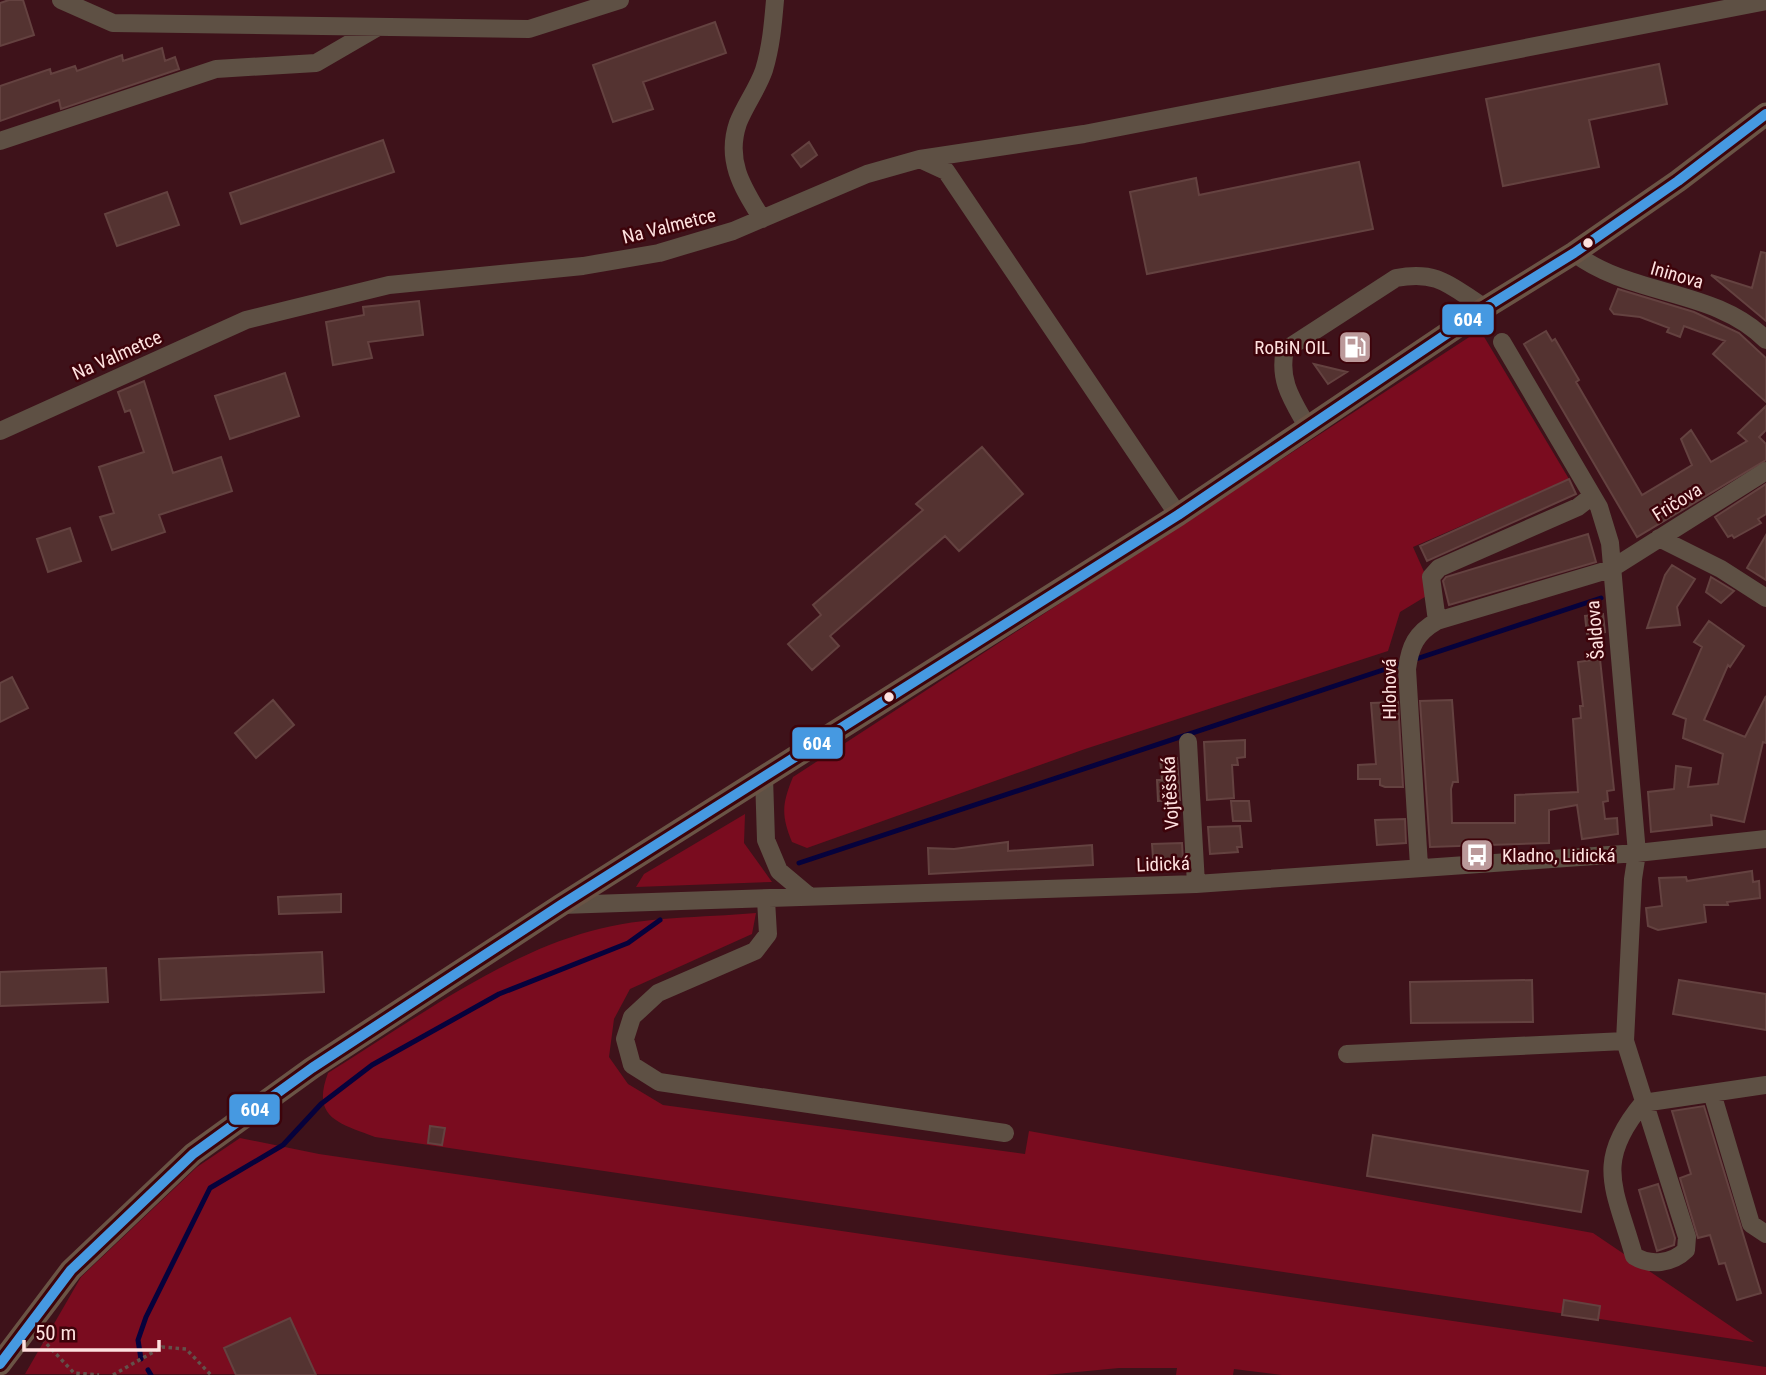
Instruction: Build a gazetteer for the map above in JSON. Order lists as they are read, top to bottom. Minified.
{"streets":{"street":["Na Valmetce","Ininova","Fričova","Šaldova","Hlohová","Vojtěšská","Lidická"]},"crossings":[["Fričova","Šaldova"],["Fričova","Hlohová"],["Šaldova","Hlohová"],["Šaldova","Lidická"],["Hlohová","Lidická"],["Vojtěšská","Lidická"]],"places":{"fuel station":["RoBiN OIL"],"bus stop":["Kladno, Lidická"]},"lines":["transit line 604"],"scale_bar":"50 m"}
